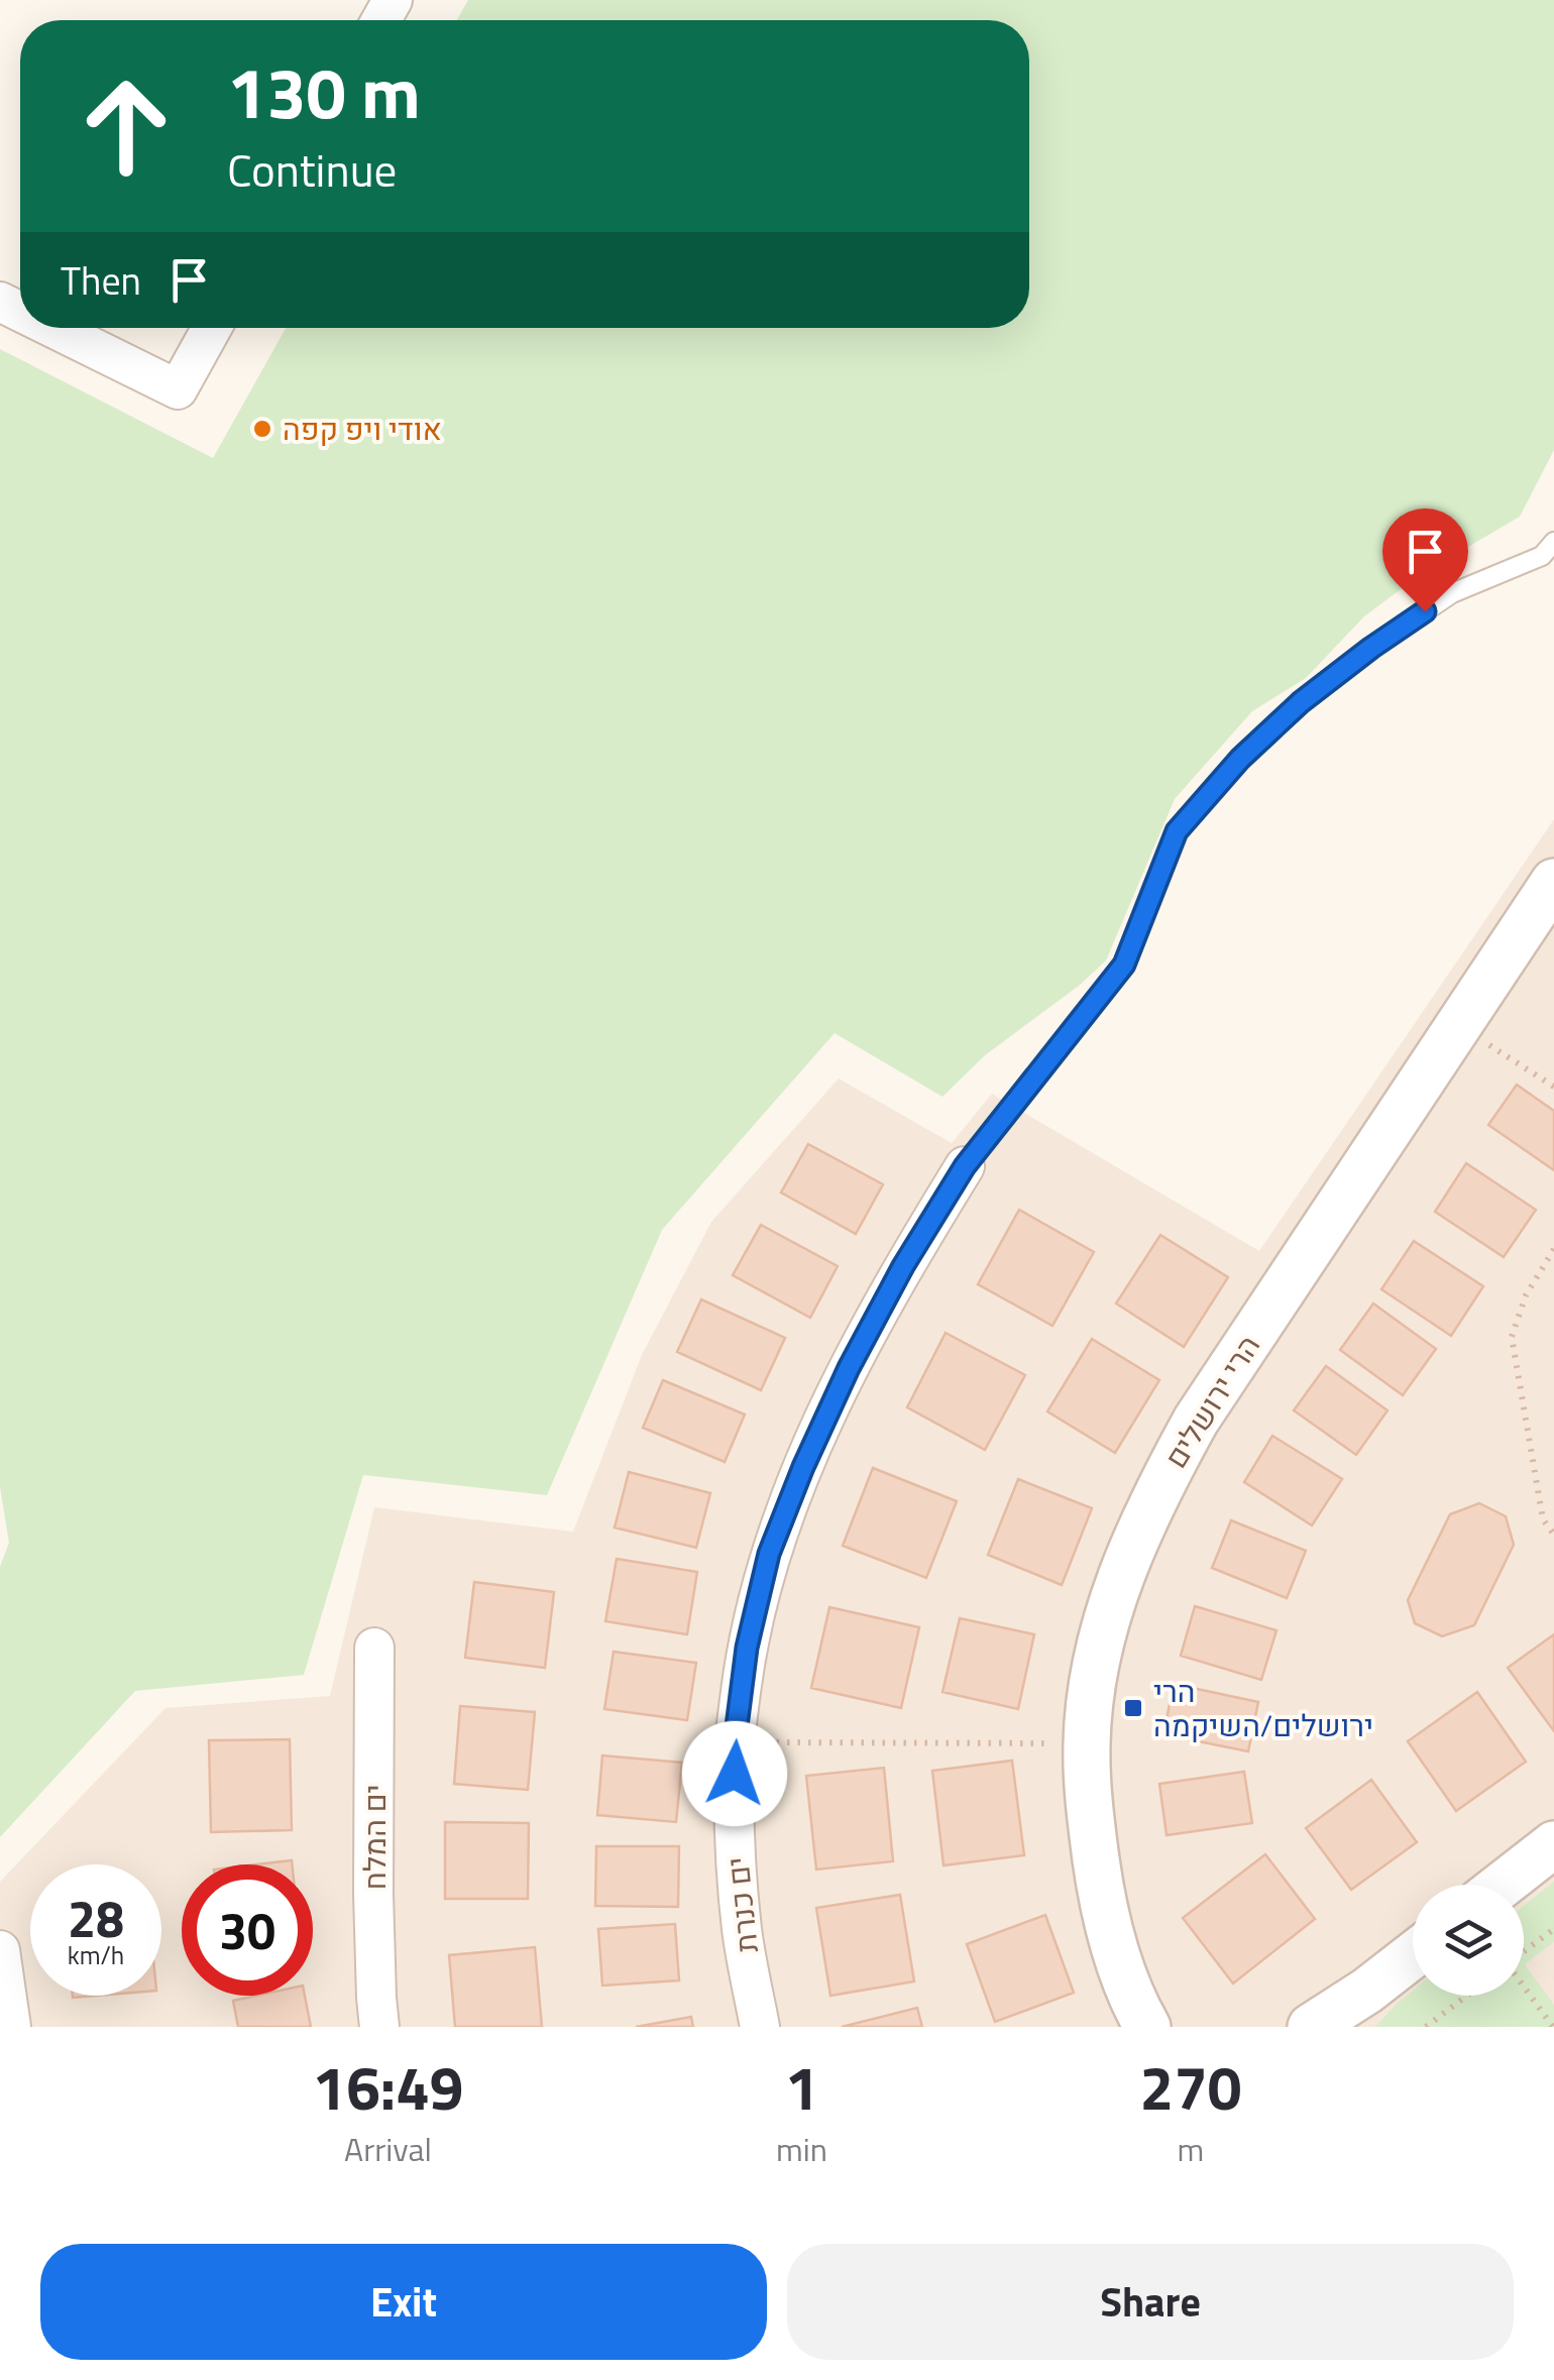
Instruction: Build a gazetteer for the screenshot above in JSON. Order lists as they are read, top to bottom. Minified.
{"streets":{"street":["הרי ירושלים","ים המלח","ים כנרת"]},"places":{"other":["אודי ויפ קפה"],"transit":["הרי ירושלים/השיקמה"]},"page":{"turn":["130 m","Continue"],"then":"Then","speed":"28 km/h","limit":"30","eta":["16:49","Arrival","1","min","270","m"],"buttons":["Exit","Share"]}}
